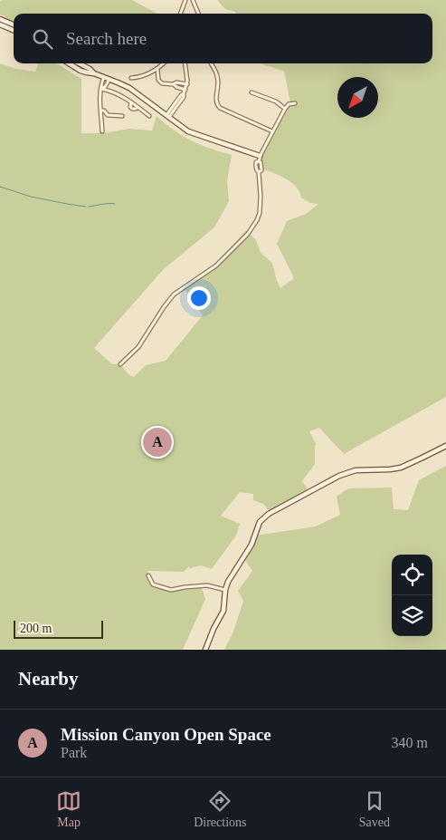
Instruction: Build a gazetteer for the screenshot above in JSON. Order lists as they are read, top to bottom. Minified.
{"scale_bar":"200 m","north":"bottom left","page":{"search":"Search here","pins":"A","scale":"200 m","heading":"Nearby","list":[{"mark":"A","name":"Mission Canyon Open Space","note":"Park","value":"340 m"}],"nav":["Map","Directions","Saved"]}}
